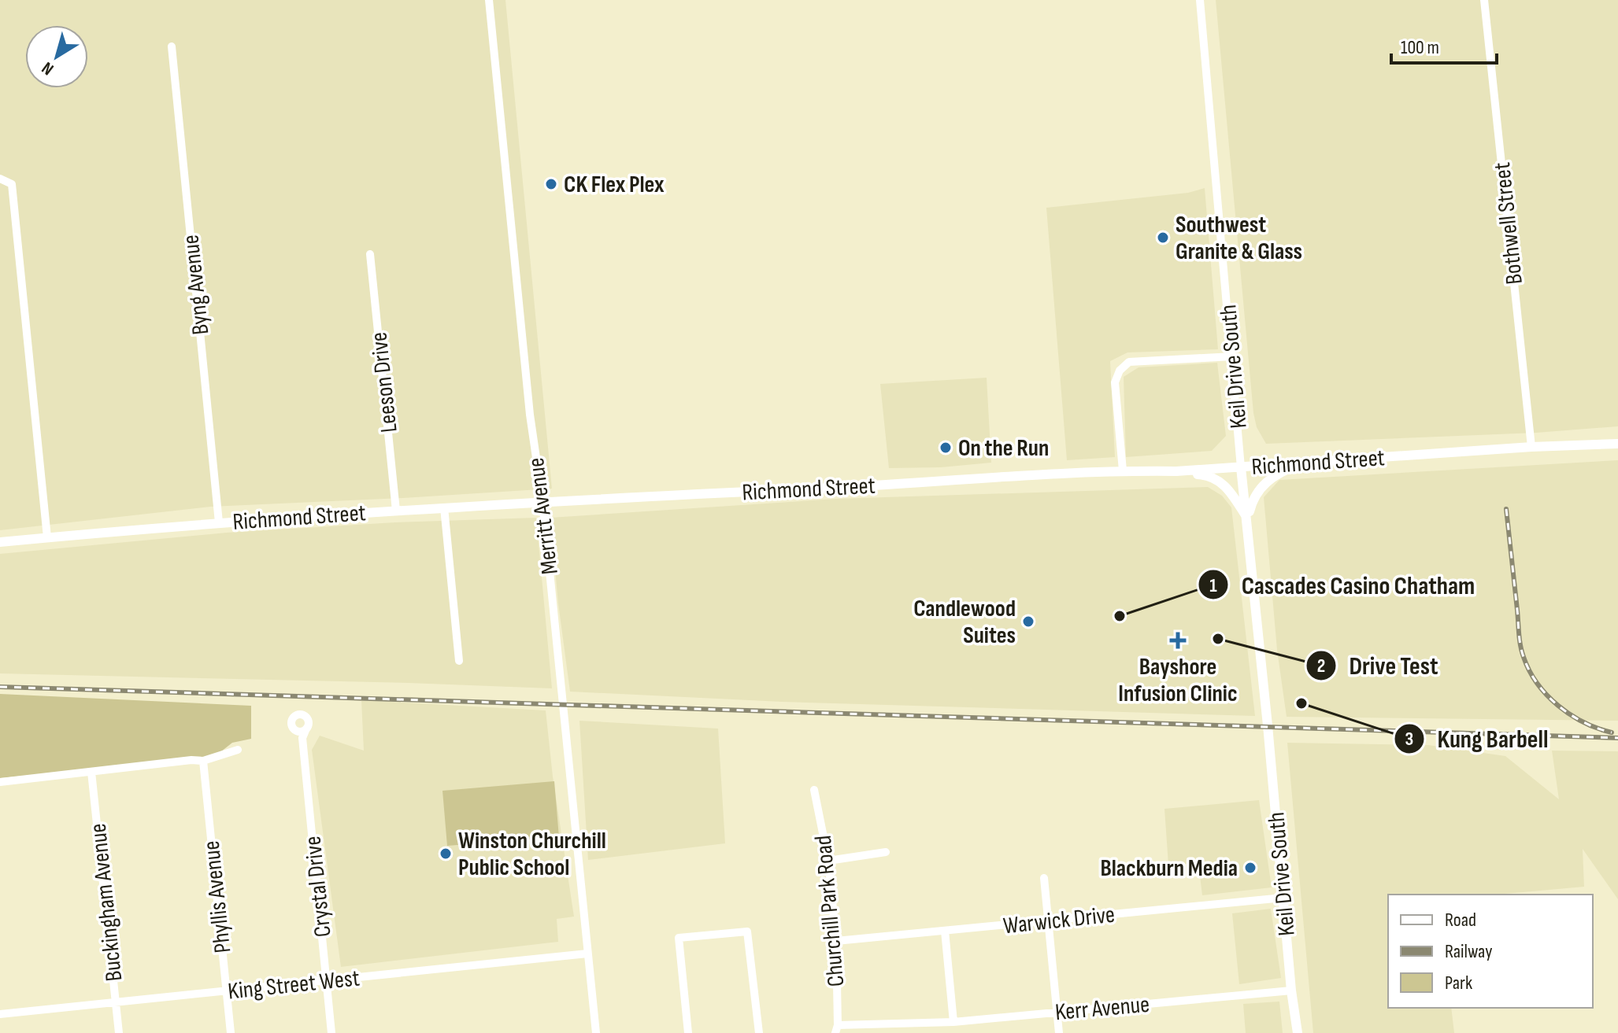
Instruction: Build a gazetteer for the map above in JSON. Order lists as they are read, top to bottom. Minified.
{"streets":{"main road":["Keil Drive South","Richmond Street"],"street":["Bothwell Street","Byng Avenue","Leeson Drive","Merritt Avenue","Crystal Drive","Phyllis Avenue","Buckingham Avenue","Churchill Park Road","Warwick Drive","King Street West","Kerr Avenue"]},"crossings":[["Bothwell Street","Richmond Street"],["Byng Avenue","Richmond Street"],["Keil Drive South","Richmond Street"],["Keil Drive South","Warwick Drive"],["Keil Drive South","Kerr Avenue"],["Leeson Drive","Richmond Street"],["Richmond Street","Merritt Avenue"],["Merritt Avenue","King Street West"],["Crystal Drive","King Street West"],["Phyllis Avenue","King Street West"],["Buckingham Avenue","King Street West"],["Churchill Park Road","Warwick Drive"],["Churchill Park Road","Kerr Avenue"]],"places":{"other":["CK Flex Plex","Southwest Granite & Glass","On the Run","Cascades Casino Chatham","Candlewood Suites","Drive Test","Kung Barbell","Winston Churchill Public School","Blackburn Media"],"health":["Bayshore Infusion Clinic"]},"legend":["Road","Railway","Park"],"scale_bar":"100 m","north":"bottom left"}
